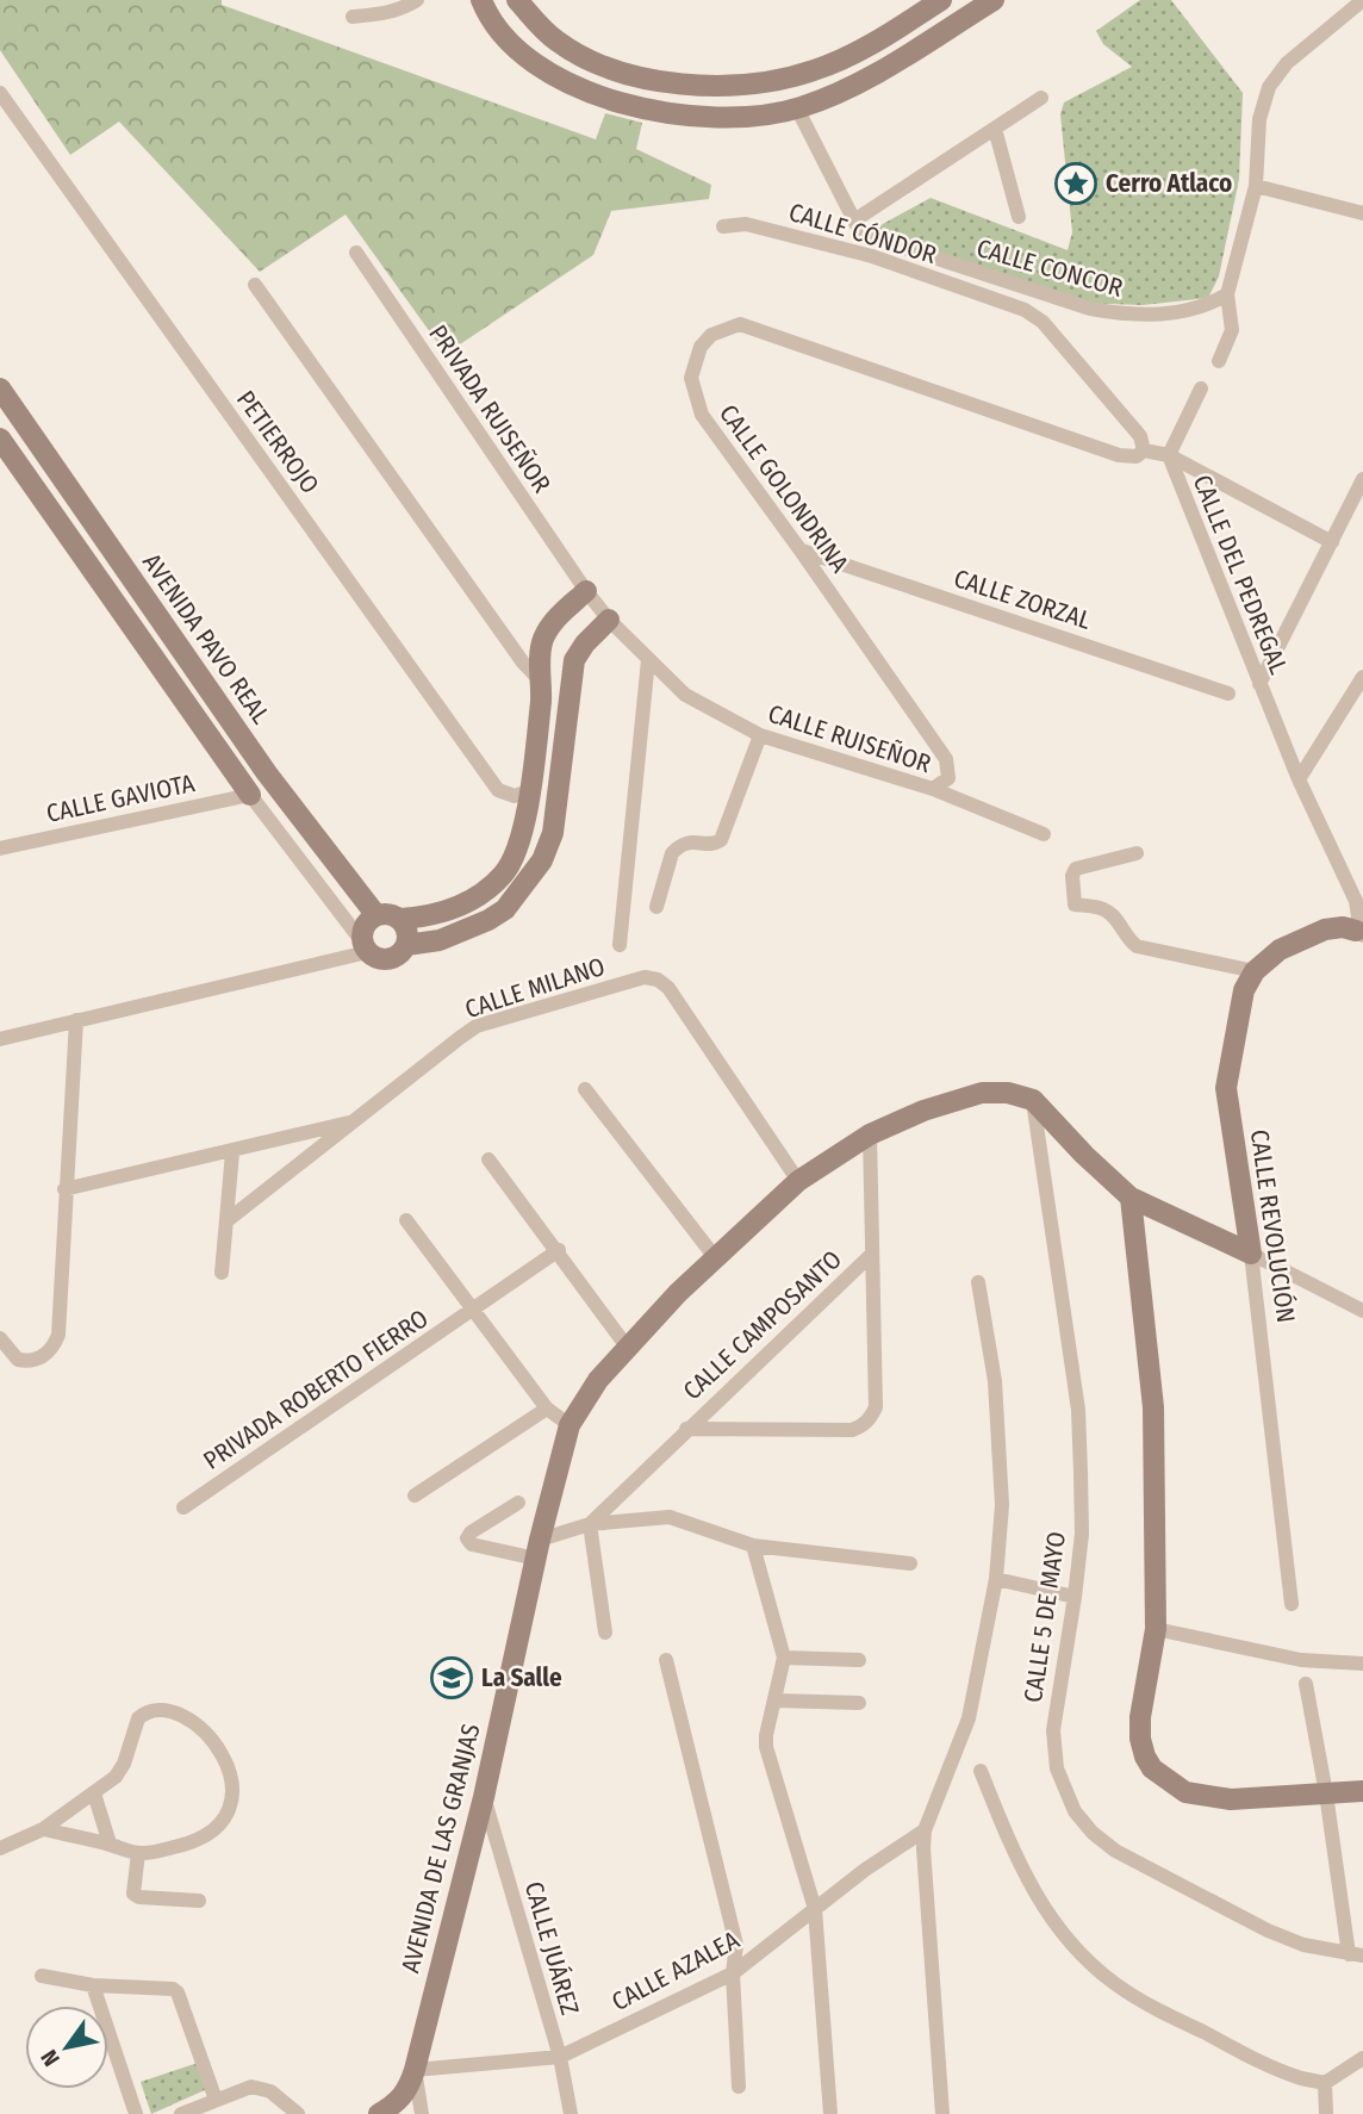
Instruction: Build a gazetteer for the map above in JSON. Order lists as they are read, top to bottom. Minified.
{"streets":{"street":["CALLE CÓNDOR","CALLE CONCOR","PRIVADA RUISEÑOR","PETIERROJO","CALLE GOLONDRINA","CALLE DEL PEDREGAL","CALLE ZORZAL","AVENIDA PAVO REAL","CALLE RUISEÑOR","CALLE GAVIOTA","CALLE MILANO","CALLE REVOLUCIÓN","CALLE CAMPOSANTO","PRIVADA ROBERTO FIERRO","CALLE 5 DE MAYO","AVENIDA DE LAS GRANJAS","CALLE JUÁREZ","CALLE AZALEA"]},"crossings":[["CALLE CÓNDOR","CALLE GOLONDRINA"],["PRIVADA RUISEÑOR","CALLE RUISEÑOR"],["CALLE GOLONDRINA","CALLE DEL PEDREGAL"],["CALLE GOLONDRINA","CALLE ZORZAL"],["CALLE GOLONDRINA","CALLE RUISEÑOR"],["CALLE MILANO","AVENIDA DE LAS GRANJAS"],["CALLE CAMPOSANTO","AVENIDA DE LAS GRANJAS"],["CALLE 5 DE MAYO","AVENIDA DE LAS GRANJAS"],["AVENIDA DE LAS GRANJAS","CALLE JUÁREZ"],["AVENIDA DE LAS GRANJAS","CALLE AZALEA"],["CALLE JUÁREZ","CALLE AZALEA"]],"places":{"place":["Cerro Atlaco"],"school or university":["La Salle"]},"north":"bottom left"}
